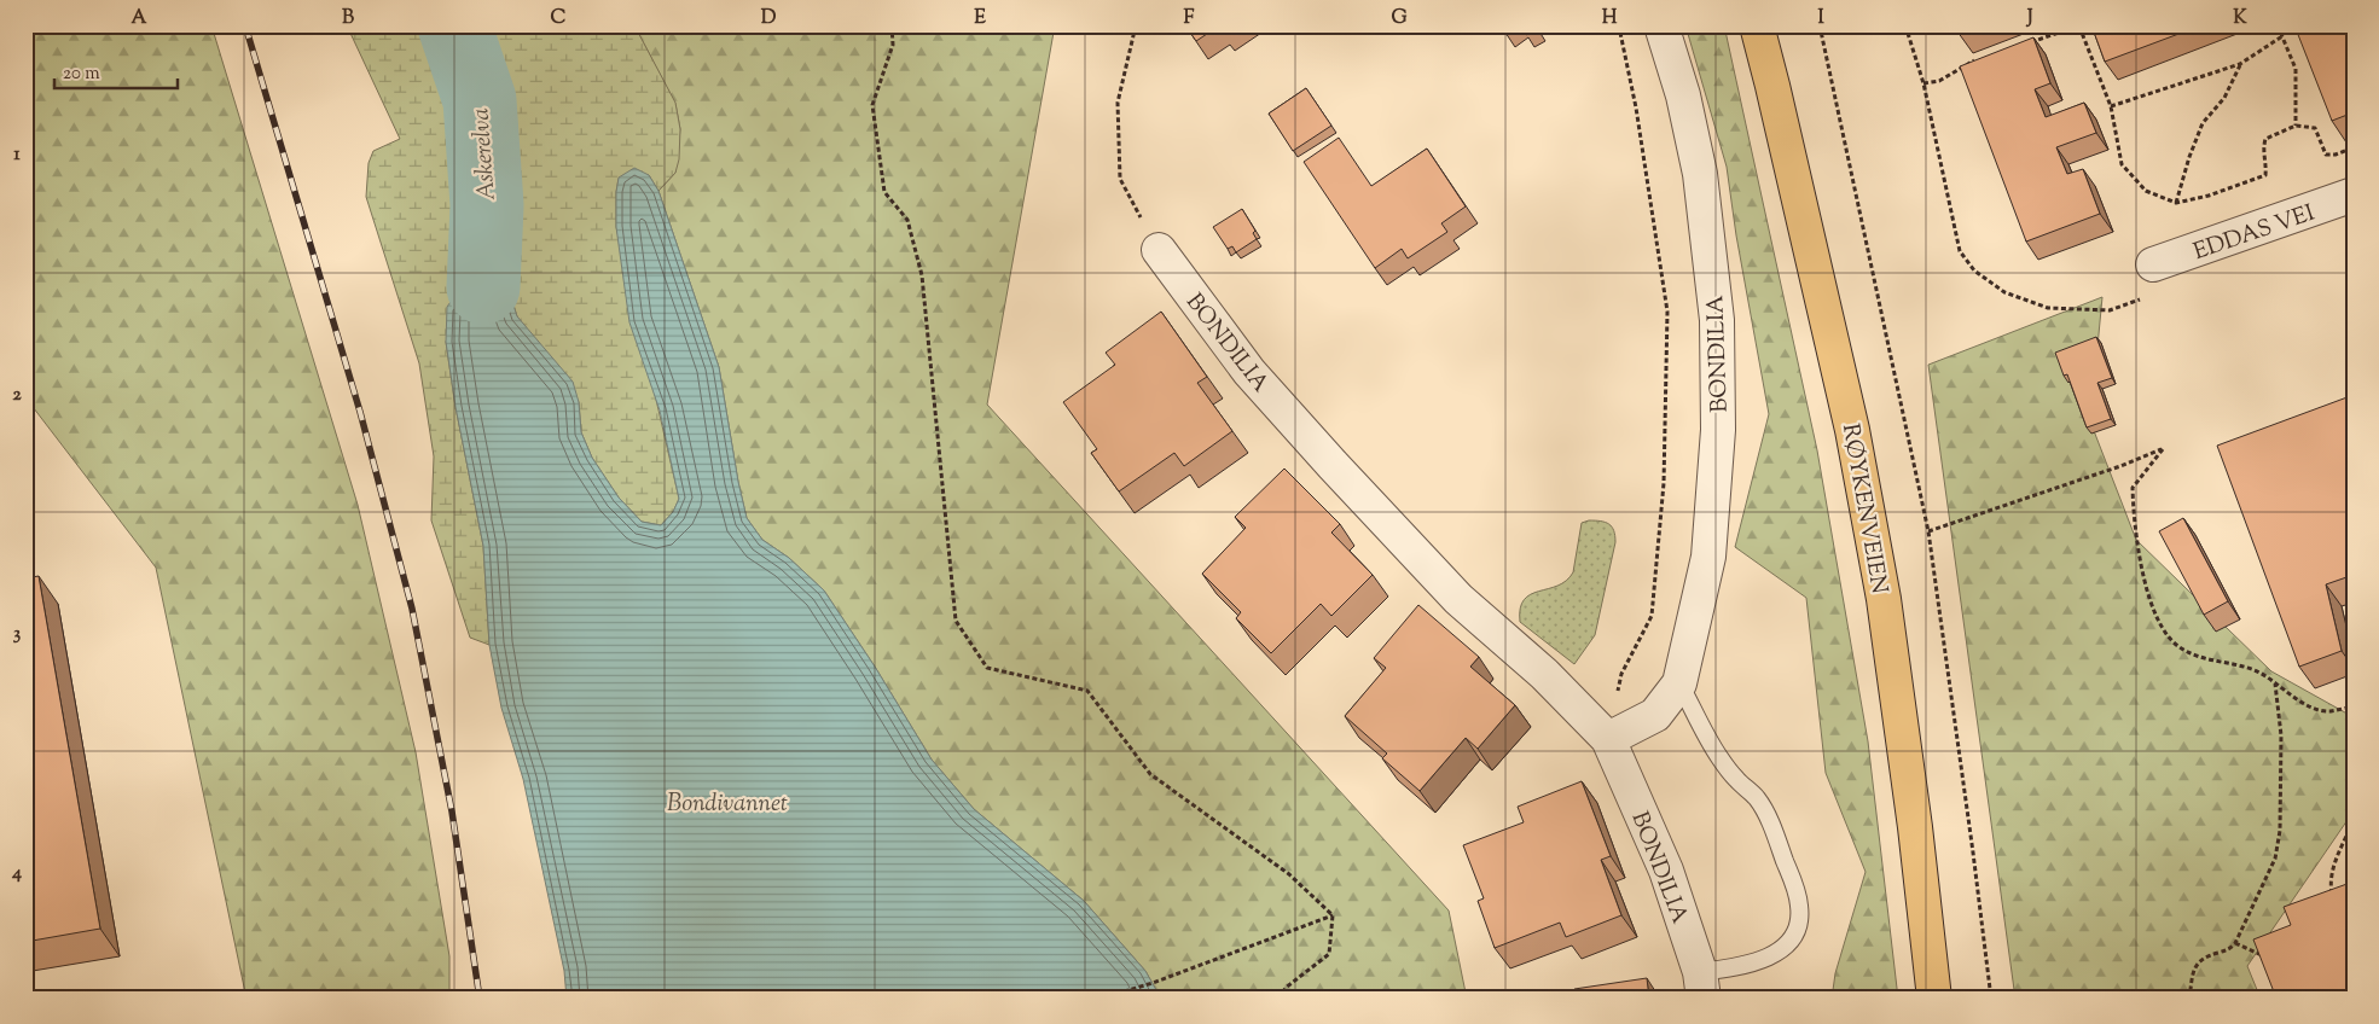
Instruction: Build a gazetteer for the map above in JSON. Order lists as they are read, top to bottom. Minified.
{"streets":{"main road":["RØYKENVEIEN"],"street":["EDDAS VEI","BONDILIA"]},"water":["Askerelva","Bondivannet"],"scale_bar":"20 m","grid":{"columns":["A","B","C","D","E","F","G","H","I","J","K"],"rows":["1","2","3","4"]}}
